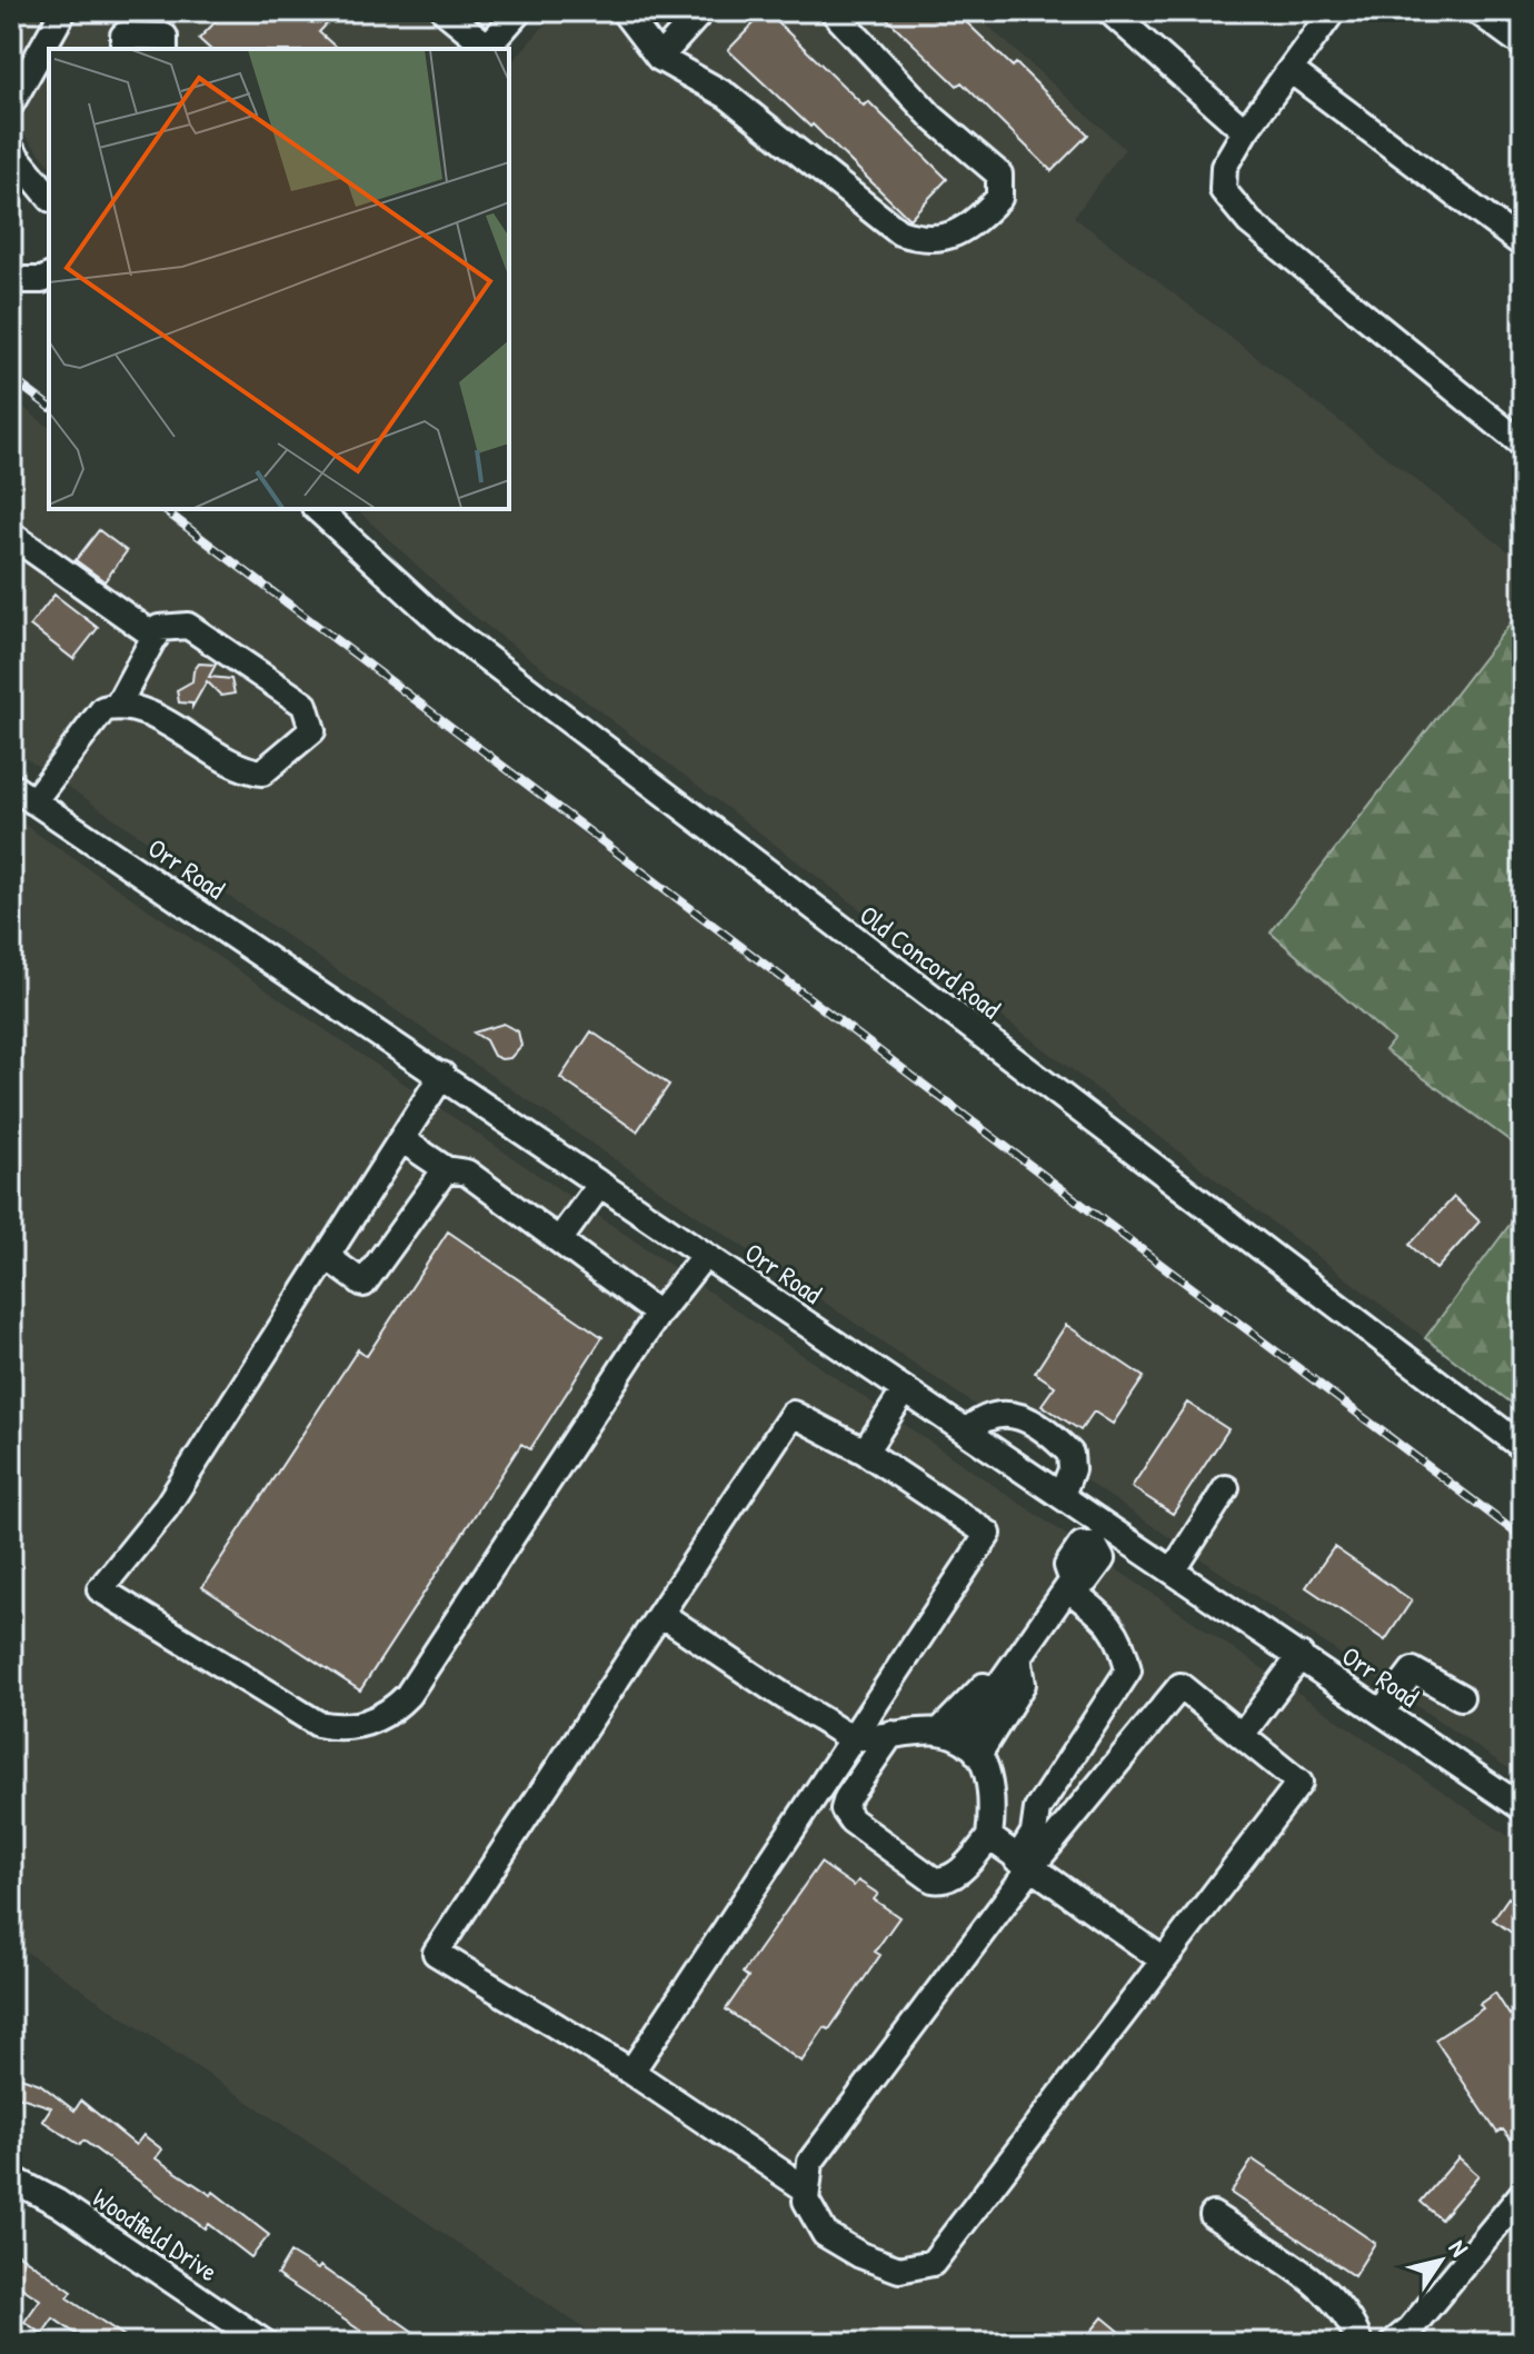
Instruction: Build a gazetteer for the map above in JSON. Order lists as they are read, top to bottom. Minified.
{"streets":{"street":["Orr Road","Old Concord Road","Woodfield Drive"]},"north":"top right"}
